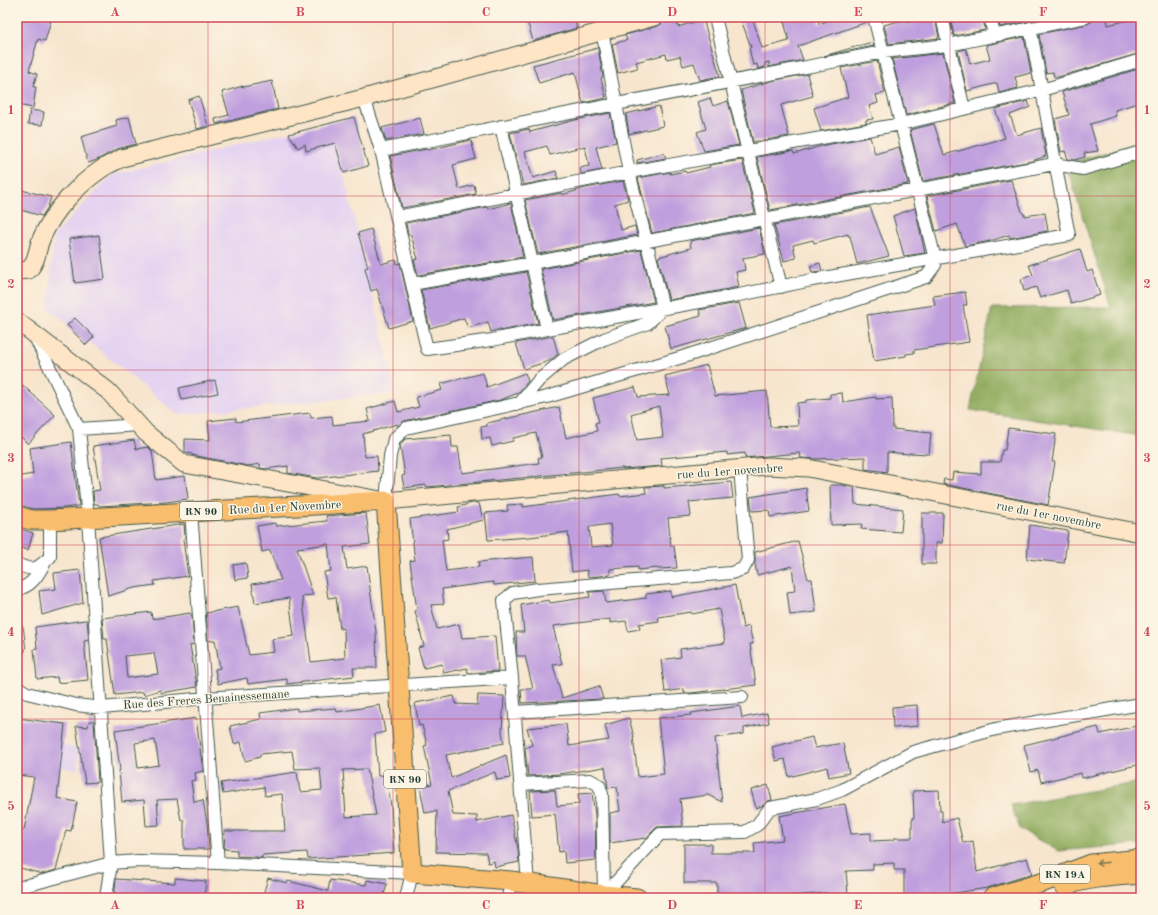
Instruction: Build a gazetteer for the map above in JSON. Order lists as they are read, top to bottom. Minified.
{"streets":{"main road":["rue du 1er novembre","Rue du 1er Novembre","RN 90","RN 19A"],"street":["Rue des Freres Benainessemane"]},"crossings":[["rue du 1er novembre","Rue du 1er Novembre"],["rue du 1er novembre","RN 90"],["Rue du 1er Novembre","RN 90"],["RN 90","Rue des Freres Benainessemane"]],"grid":{"columns":["A","B","C","D","E","F"],"rows":["1","2","3","4","5"]}}
